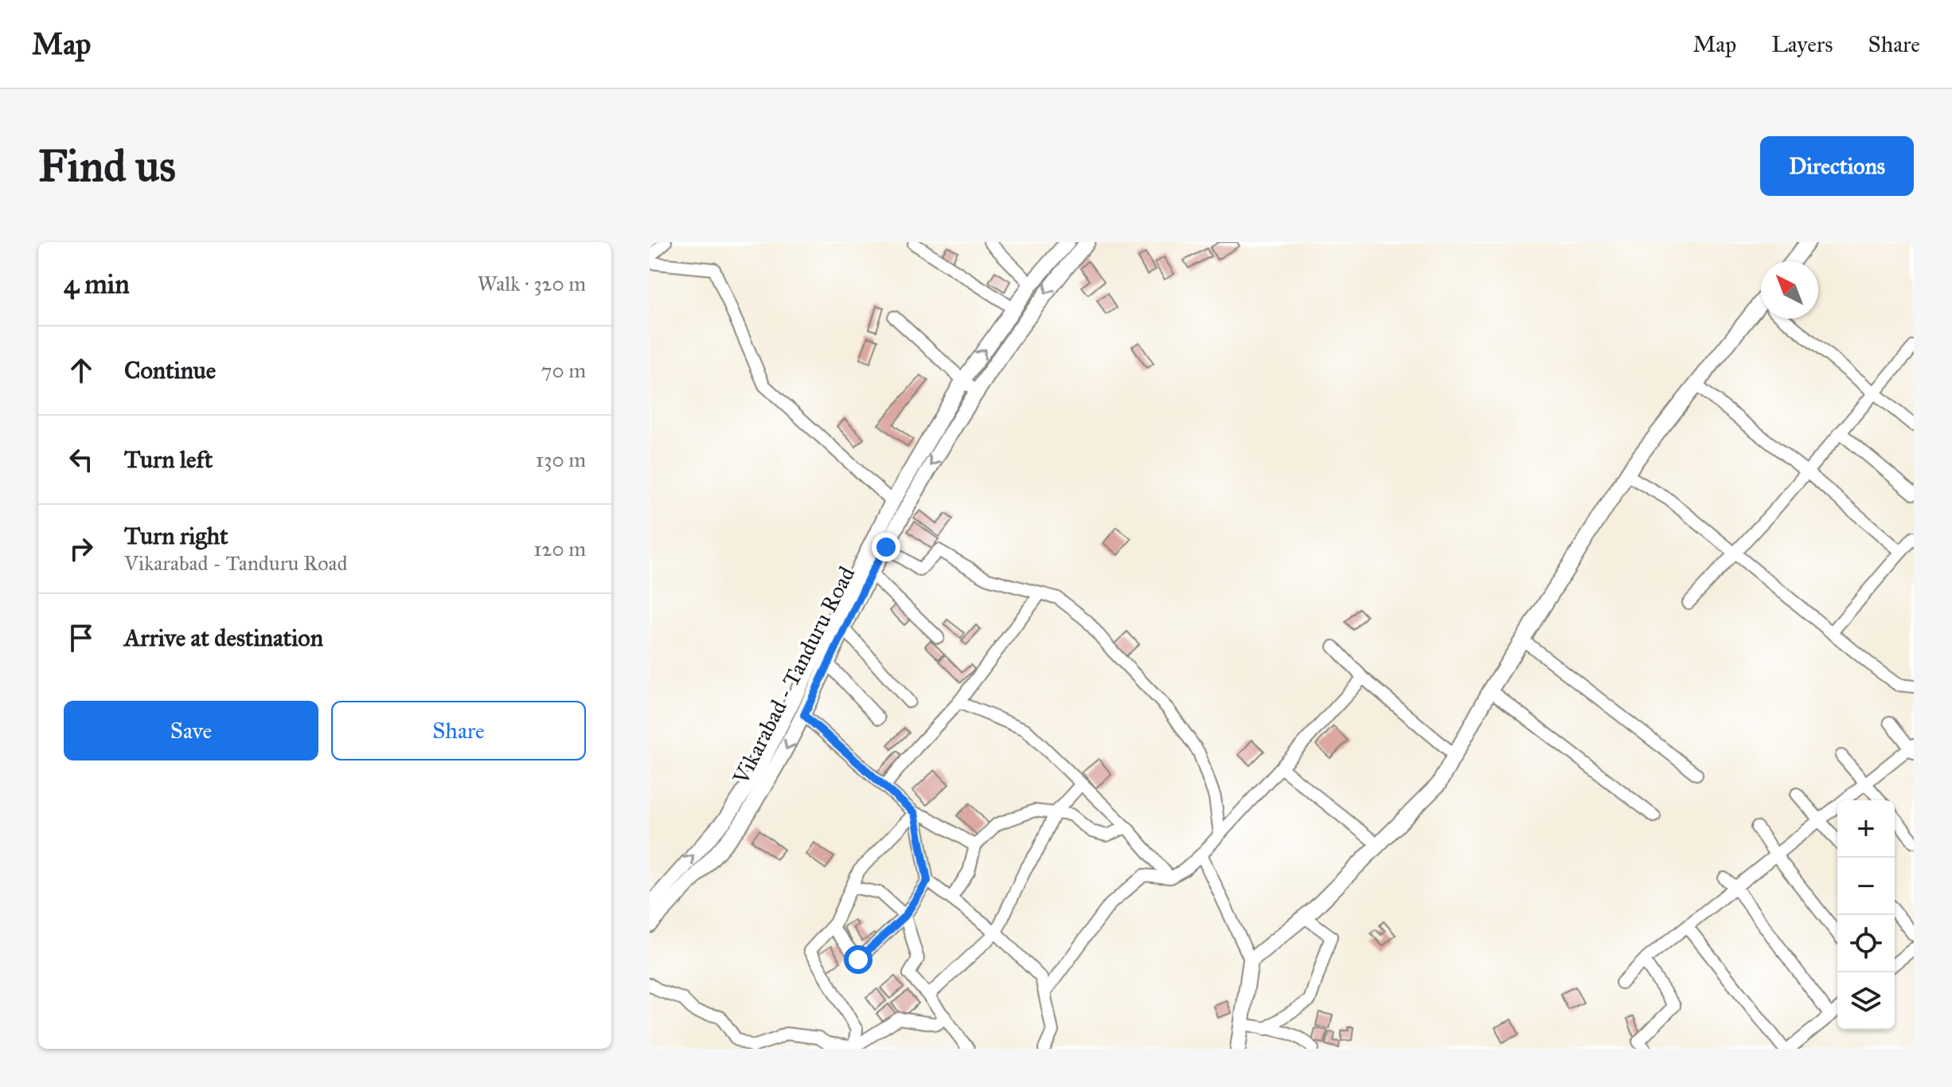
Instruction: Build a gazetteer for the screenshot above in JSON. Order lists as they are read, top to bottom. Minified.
{"streets":{"main road":["Vikarabad - Tanduru Road"]},"north":"top left","page":{"header":"Map","nav":["Map","Layers","Share"],"buttons":["Directions",["Save","Share"]],"title":"Find us","heading":["4 min","Walk · 320 m"],"list":[["Continue","70 m"],["Turn left","130 m"],["Turn right","Vikarabad - Tanduru Road","120 m"],"Arrive at destination"],"map_buttons":["+","−"]}}
